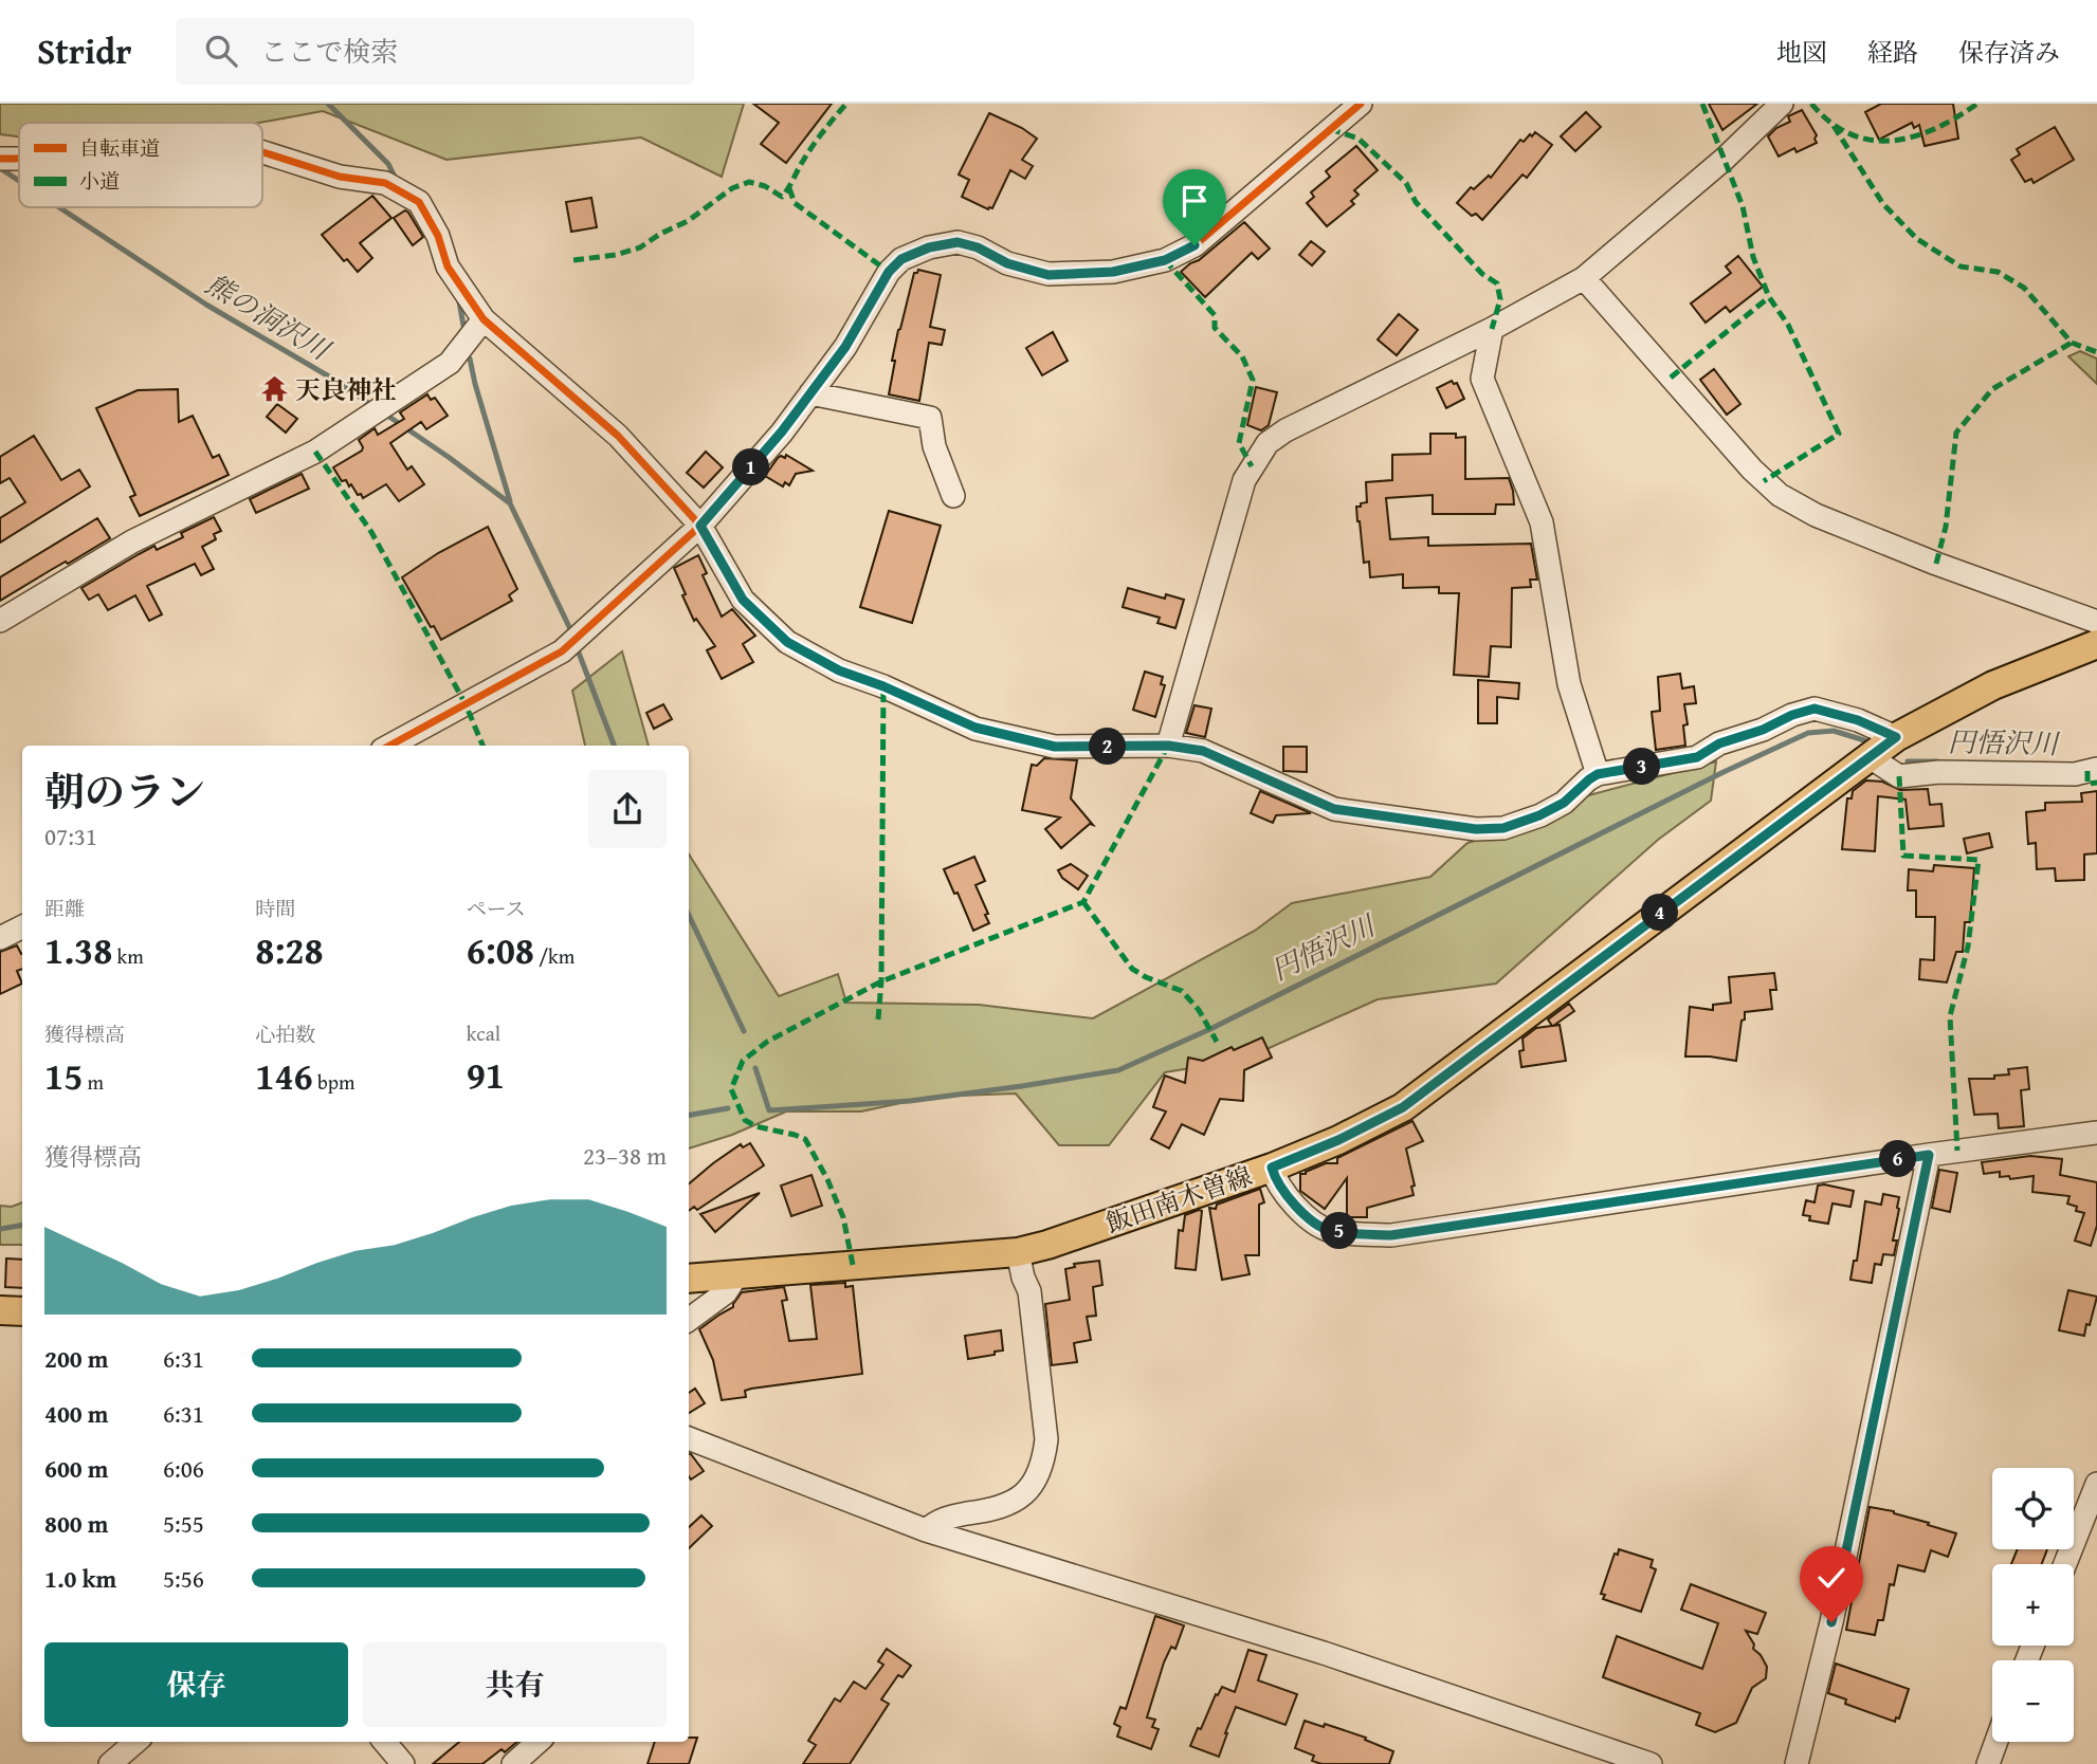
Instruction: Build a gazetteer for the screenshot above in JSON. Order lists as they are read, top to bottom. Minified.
{"streets":{"main road":["飯田南木曽線"]},"water":["熊の洞沢川","円悟沢川"],"places":{"temple":["天良神社"]},"legend":["自転車道","小道"],"page":{"header":"Stridr","search":"ここで検索","nav":["地図","経路","保存済み"],"pins":["1","2","3","4","6","5"],"heading":["朝のラン","07:31"],"stats":[["距離","1.38 km"],["時間","8:28"],["ペース","6:08 /km"],["獲得標高","15 m"],["心拍数","146 bpm"],["kcal","91"]],"chart":["獲得標高","23–38 m"],"list":[{"name":"200 m","note":"6:31"},{"name":"400 m","note":"6:31"},{"name":"600 m","note":"6:06"},{"name":"800 m","note":"5:55"},{"name":"1.0 km","note":"5:56"}],"map_buttons":["+","−"],"buttons":["保存","共有"]}}
